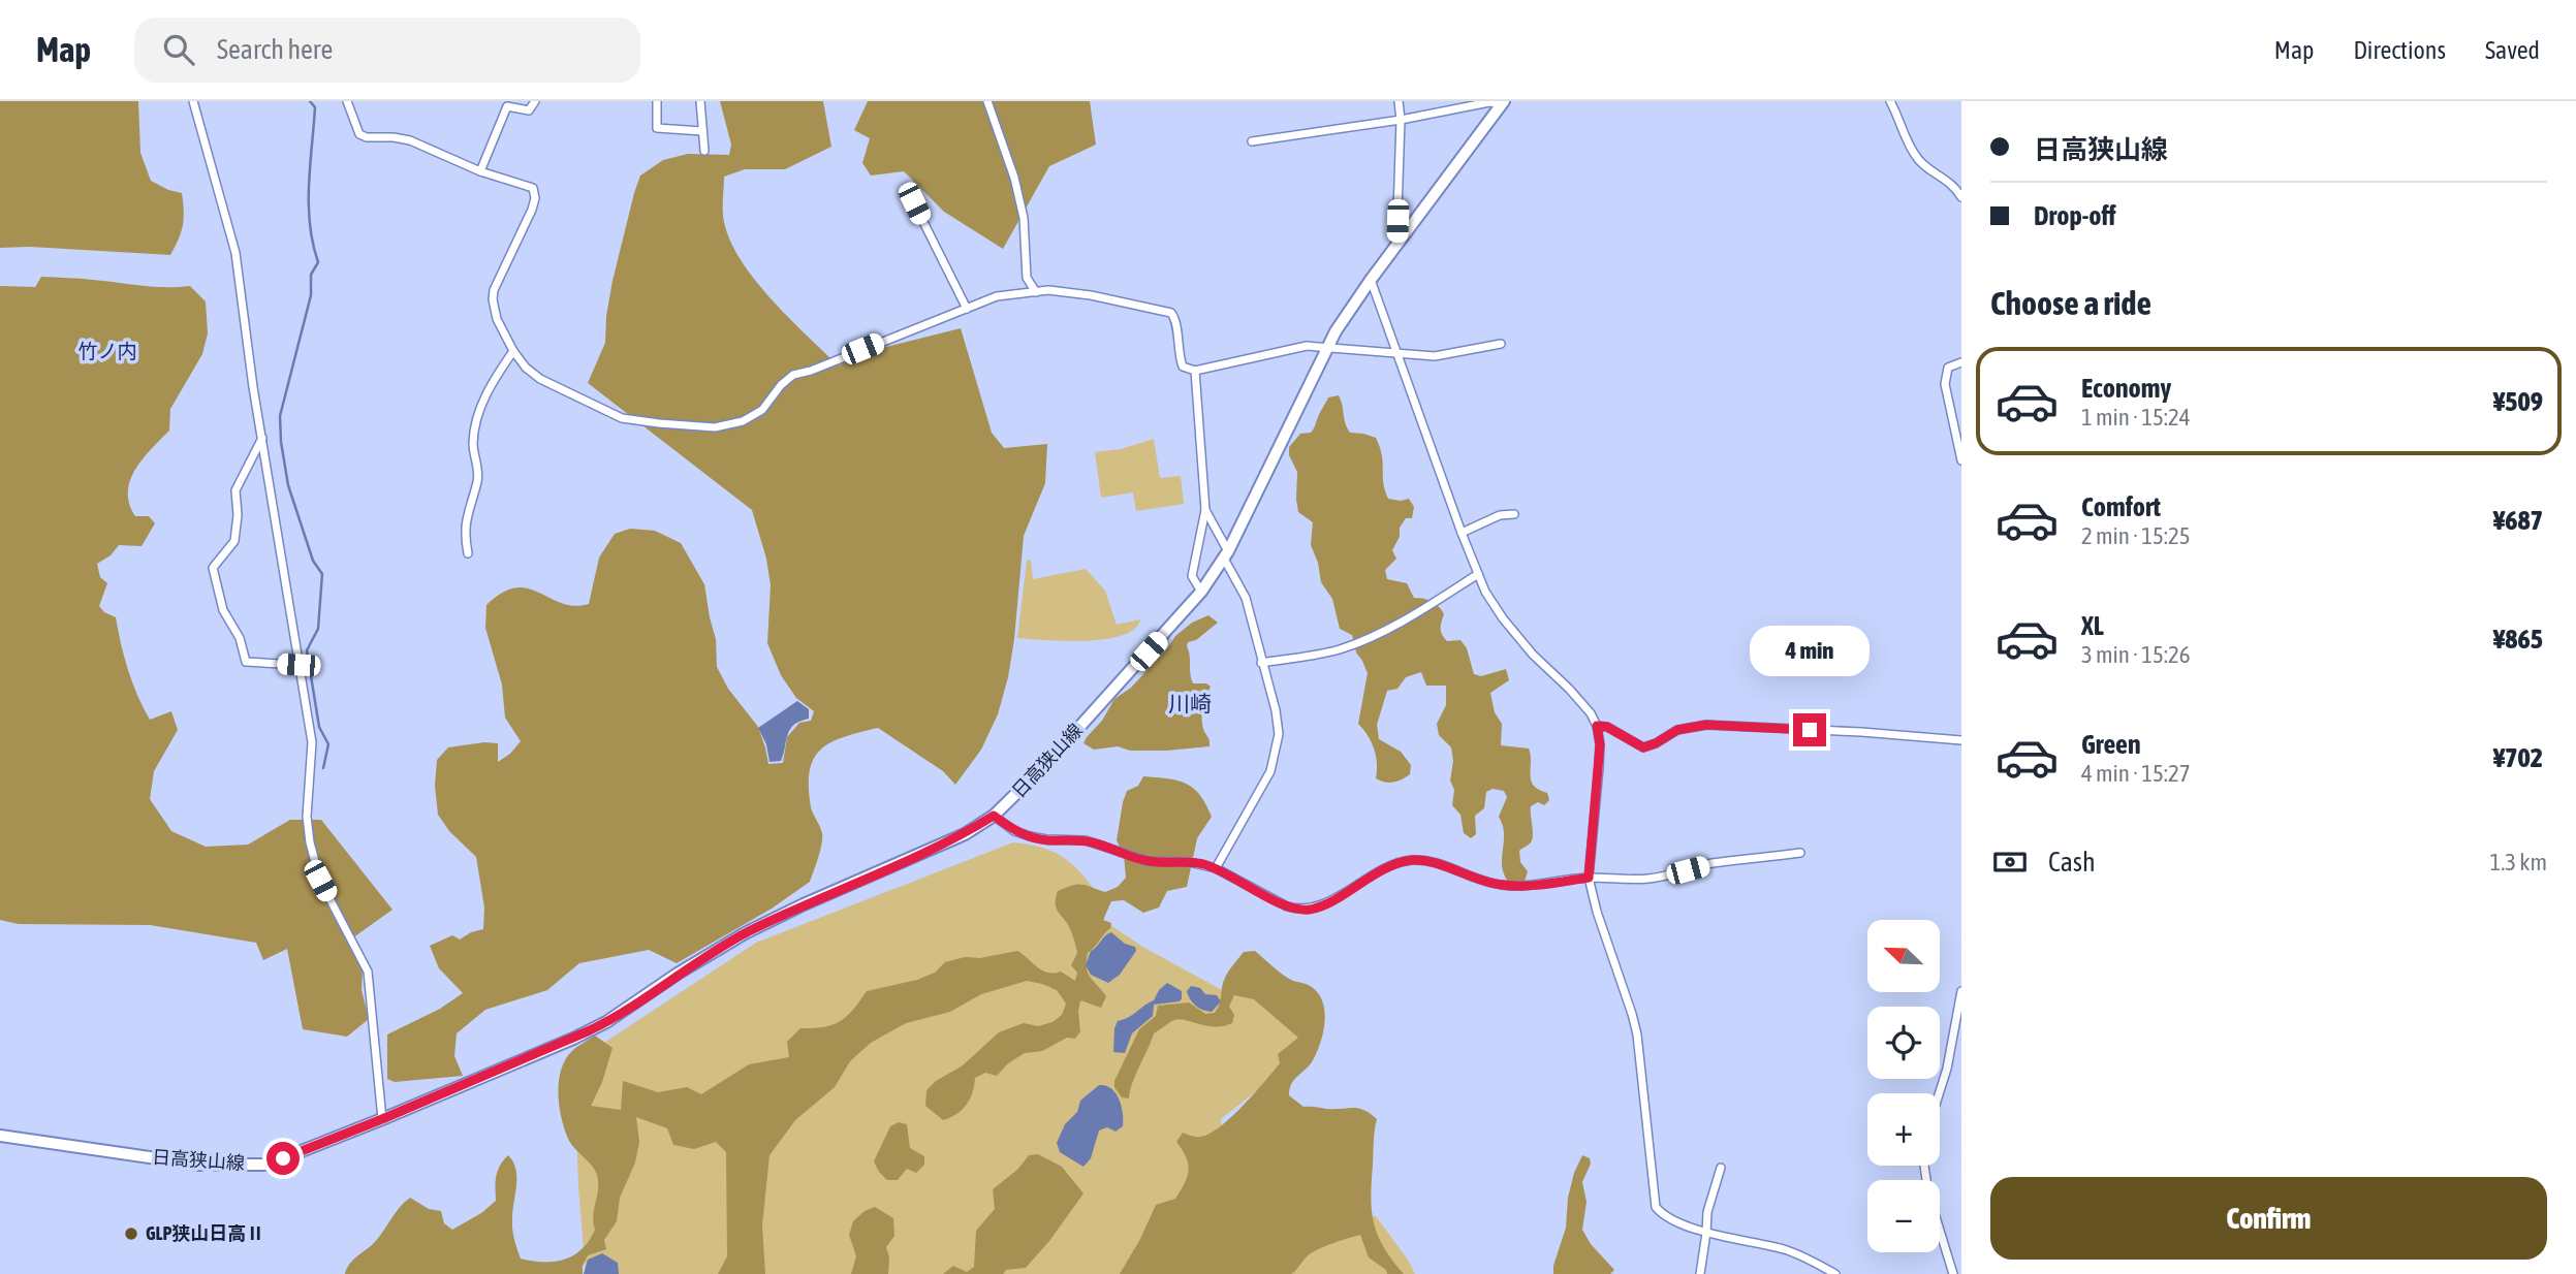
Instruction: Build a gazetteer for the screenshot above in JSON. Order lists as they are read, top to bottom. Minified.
{"streets":{"main road":["日高狭山線"]},"districts":["竹ノ内","川崎"],"places":["GLP狭山日高Ⅱ"],"north":"top left","page":{"header":"Map","search":"Search here","nav":["Map","Directions","Saved"],"banner":["日高狭山線","Drop-off"],"heading":"Choose a ride","list":[{"name":"Economy","note":"1 min · 15:24","value":"¥509"},{"name":"Comfort","note":"2 min · 15:25","value":"¥687"},{"name":"XL","note":"3 min · 15:26","value":"¥865"},{"name":"Green","note":"4 min · 15:27","value":"¥702"}],"bubble":"4 min","pay":["Cash","1.3 km"],"map_buttons":["+","−"],"buttons":"Confirm"}}
